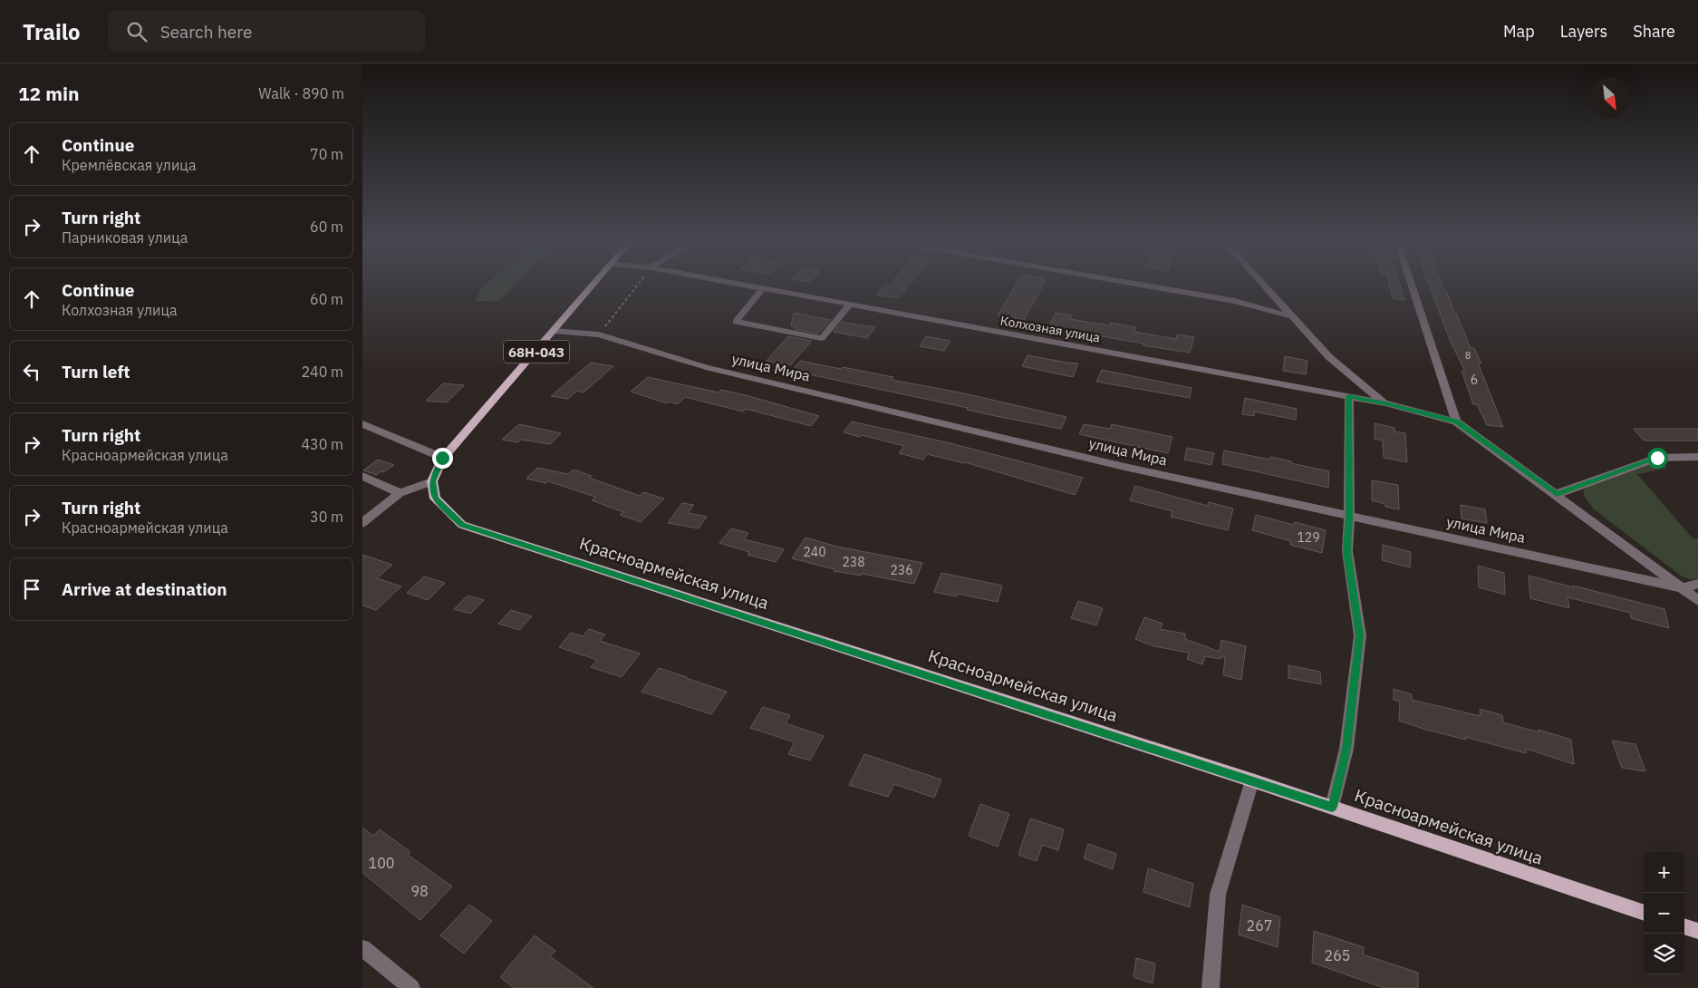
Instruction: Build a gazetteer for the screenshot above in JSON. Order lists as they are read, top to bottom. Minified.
{"streets":{"main road":["68Н-043","Красноармейская улица"],"street":["Колхозная улица","улица Мира"]},"crossings":[["68Н-043","улица Мира"]],"house_numbers":["8","6","129","240","238","236","100","98","267","265"],"north":"bottom right","page":{"header":"Trailo","search":"Search here","nav":["Map","Layers","Share"],"heading":["12 min","Walk · 890 m"],"list":[["Continue","Кремлёвская улица","70 m"],["Turn right","Парниковая улица","60 m"],["Continue","Колхозная улица","60 m"],["Turn left","240 m"],["Turn right","Красноармейская улица","430 m"],["Turn right","Красноармейская улица","30 m"],"Arrive at destination"],"map_buttons":["+","−"]}}
